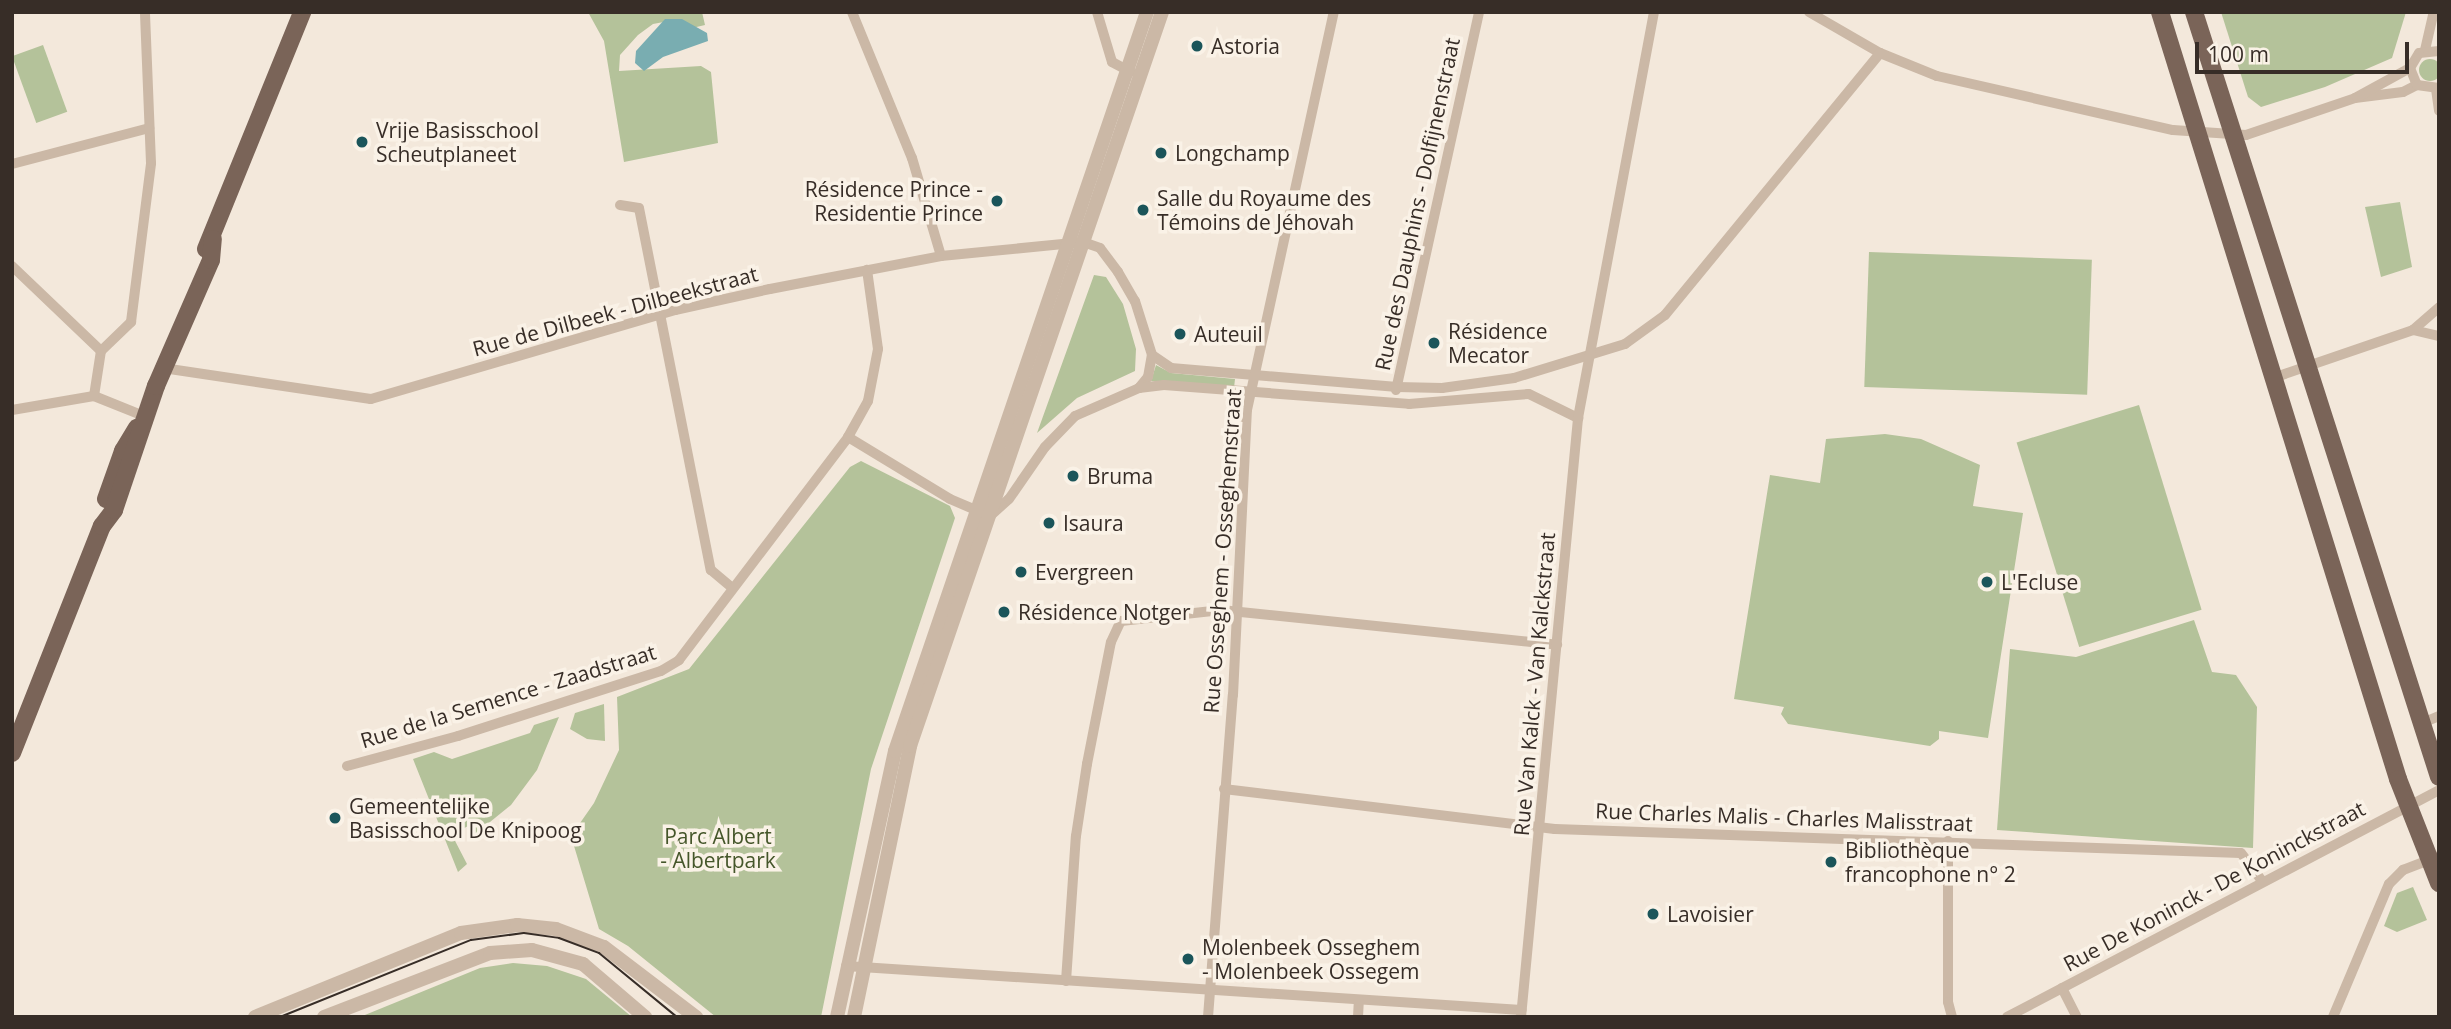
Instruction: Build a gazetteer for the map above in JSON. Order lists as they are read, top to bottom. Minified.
{"streets":{"street":["Rue des Dauphins - Dolfijnenstraat","Rue de Dilbeek - Dilbeekstraat","Rue Osseghem - Osseghemstraat","Rue Van Kalck - Van Kalckstraat","Rue de la Semence - Zaadstraat","Rue Charles Malis - Charles Malisstraat","Rue De Koninck - De Koninckstraat"]},"crossings":[["Rue de Dilbeek - Dilbeekstraat","Rue de la Semence - Zaadstraat"],["Rue Osseghem - Osseghemstraat","Rue Charles Malis - Charles Malisstraat"],["Rue Van Kalck - Van Kalckstraat","Rue Charles Malis - Charles Malisstraat"],["Rue Charles Malis - Charles Malisstraat","Rue De Koninck - De Koninckstraat"]],"parks":["Parc Albert - Albertpark"],"places":["Astoria","Vrije Basisschool Scheutplaneet","Longchamp","Résidence Prince - Residentie Prince","Salle du Royaume des Témoins de Jéhovah","Auteuil","Résidence Mecator","Bruma","Isaura","Evergreen","L'Ecluse","Résidence Notger","Gemeentelijke Basisschool De Knipoog","Bibliothèque francophone n° 2","Lavoisier","Molenbeek Osseghem - Molenbeek Ossegem"],"scale_bar":"100 m"}
